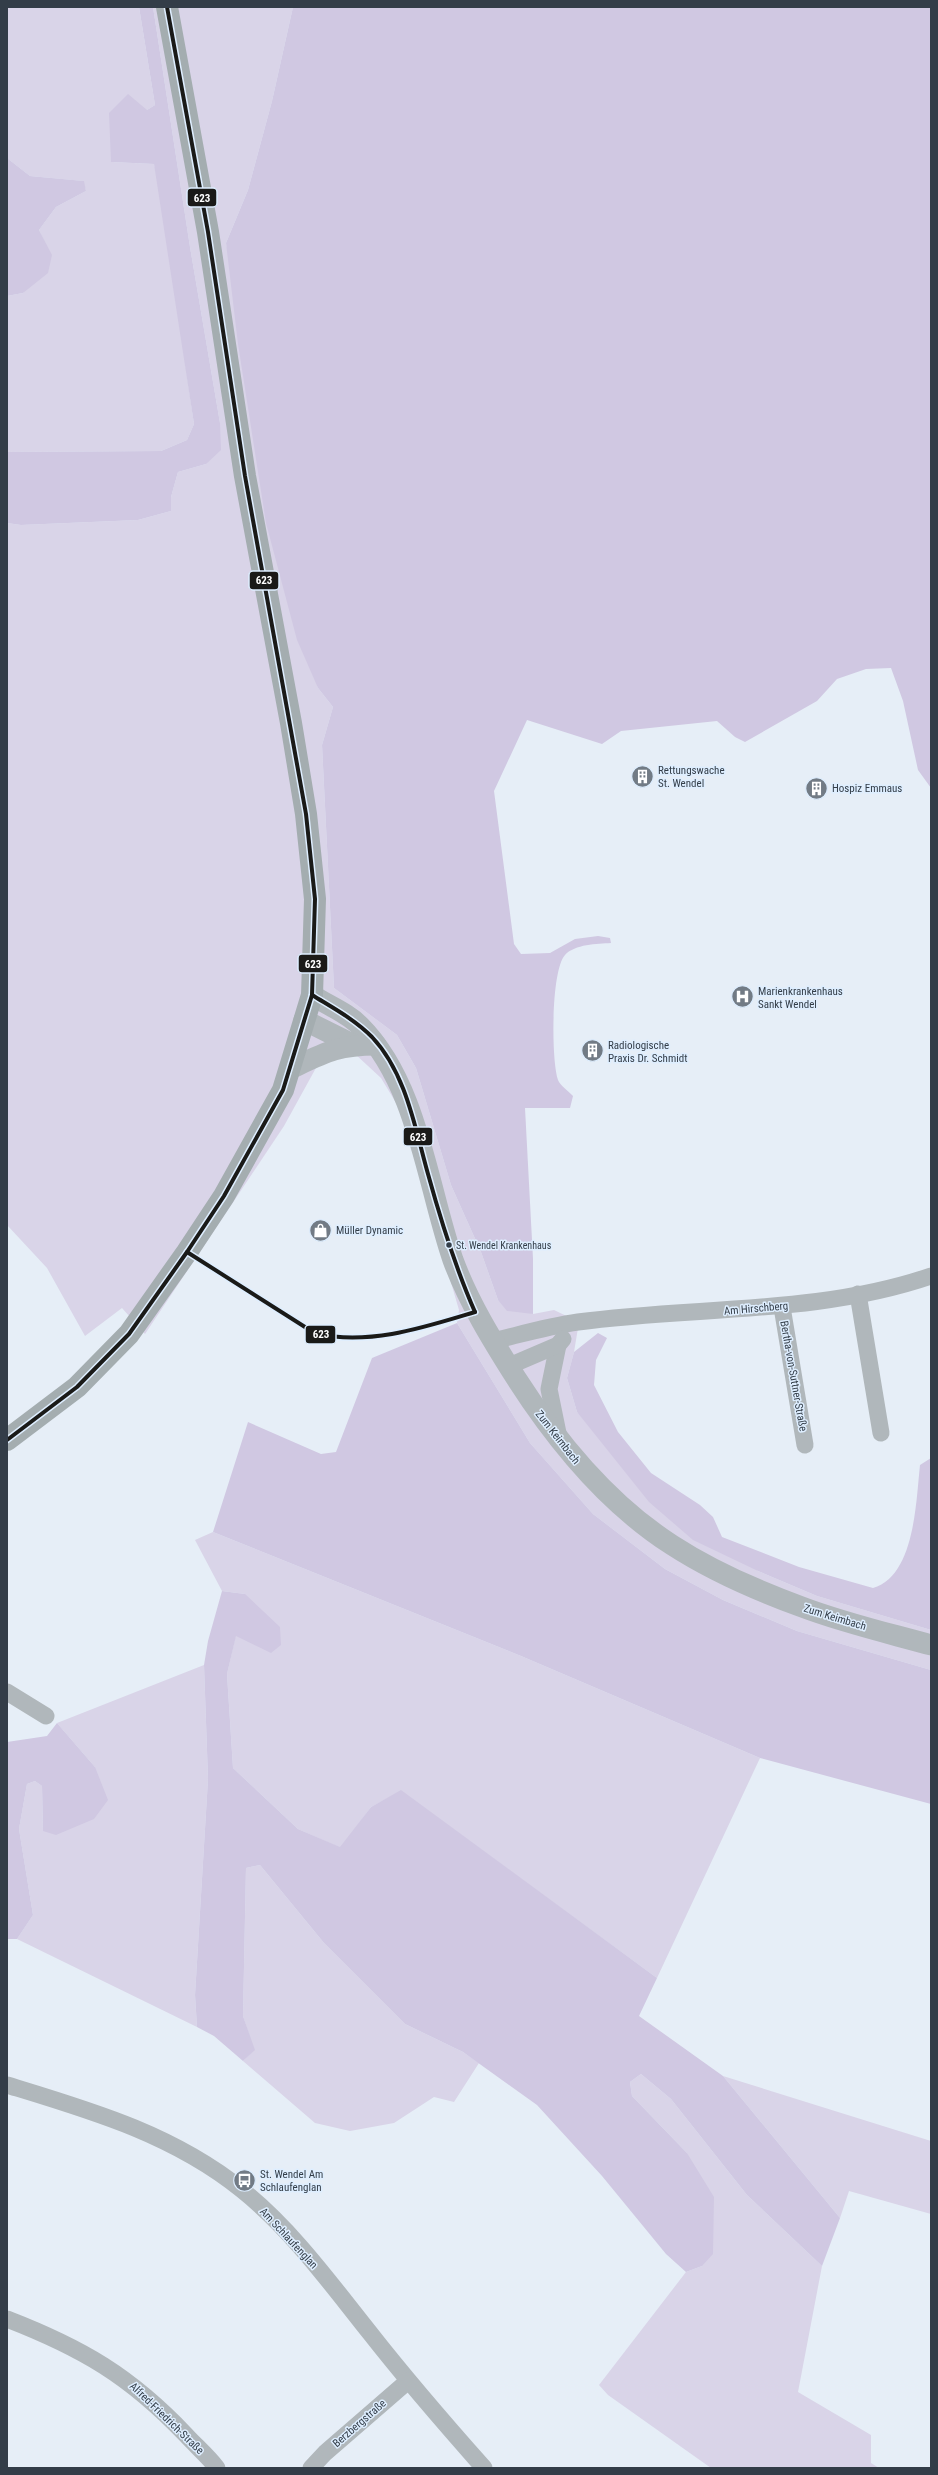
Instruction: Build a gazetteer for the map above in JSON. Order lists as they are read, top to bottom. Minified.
{"streets":{"street":["Am Hirschberg","Bertha-von-Suttner-Straße","Zum Keimbach","Am Schlaufenglan","Alfred-Friedrich-Straße","Berzbergstraße"]},"crossings":[["Am Hirschberg","Bertha-von-Suttner-Straße"],["Am Hirschberg","Zum Keimbach"],["Am Schlaufenglan","Berzbergstraße"]],"places":{"building":["Rettungswache St. Wendel","Hospiz Emmaus","Radiologische Praxis Dr. Schmidt"],"hospital":["Marienkrankenhaus Sankt Wendel"],"shop":["Müller Dynamic"],"other":["St. Wendel Krankenhaus"],"bus stop":["St. Wendel Am Schlaufenglan"]},"lines":["transit line 623"]}
